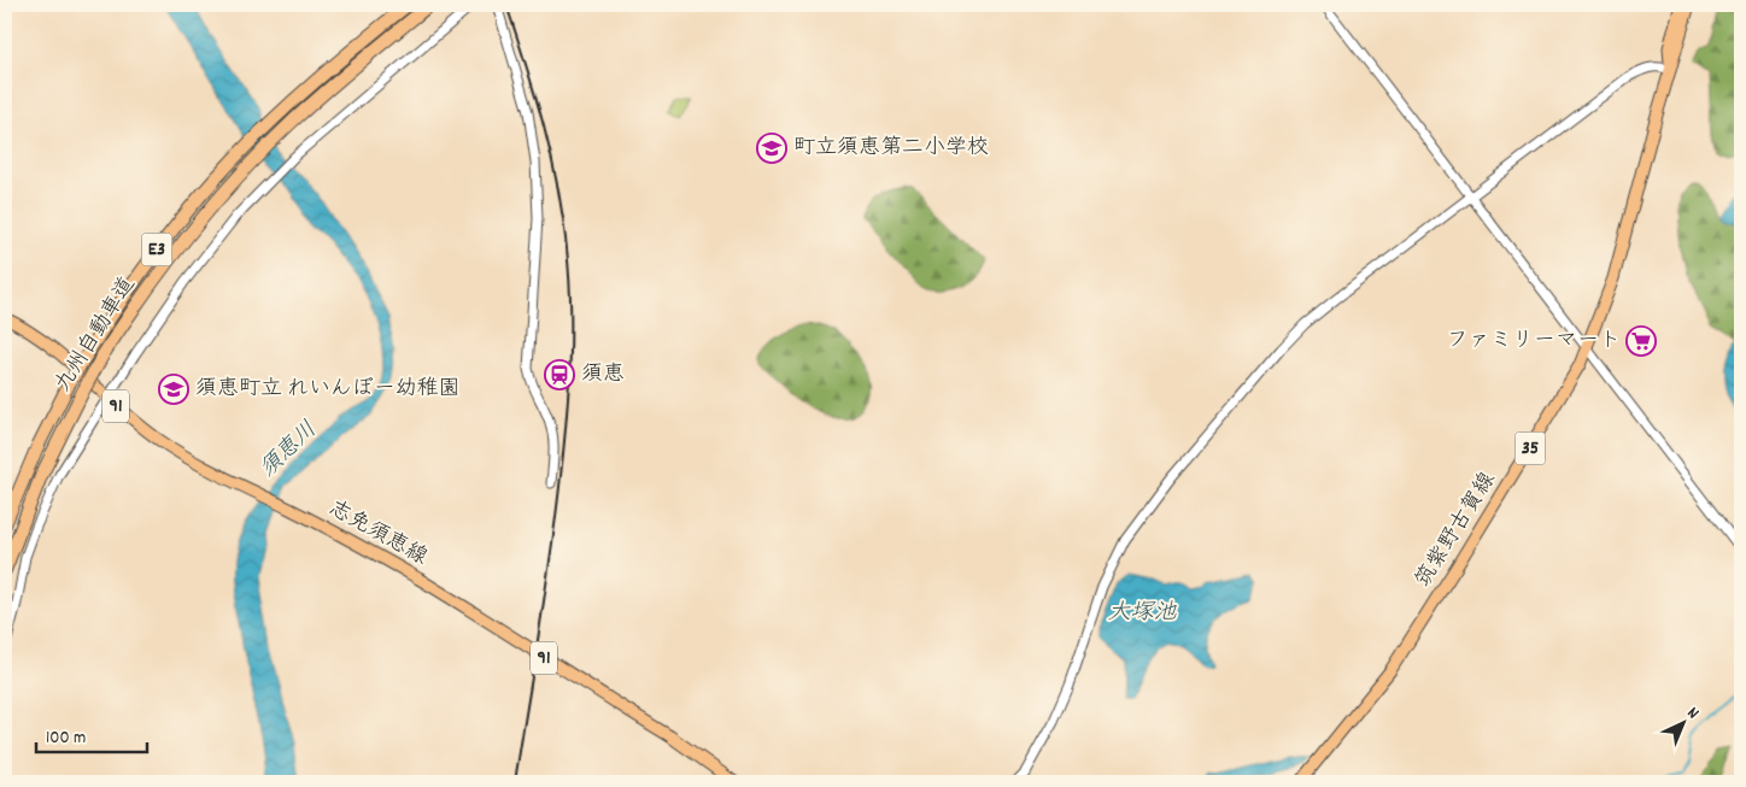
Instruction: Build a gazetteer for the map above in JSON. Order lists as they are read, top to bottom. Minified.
{"streets":{"highway":["E3","九州自動車道"],"main road":["91","35","筑紫野古賀線","志免須恵線"]},"water":["須恵川","大塚池"],"places":{"school or university":["町立須恵第二小学校","須恵町立 れいんぼー幼稚園"],"supermarket":["ファミリーマート"],"station":["須恵"]},"scale_bar":"100 m","north":"top right"}
